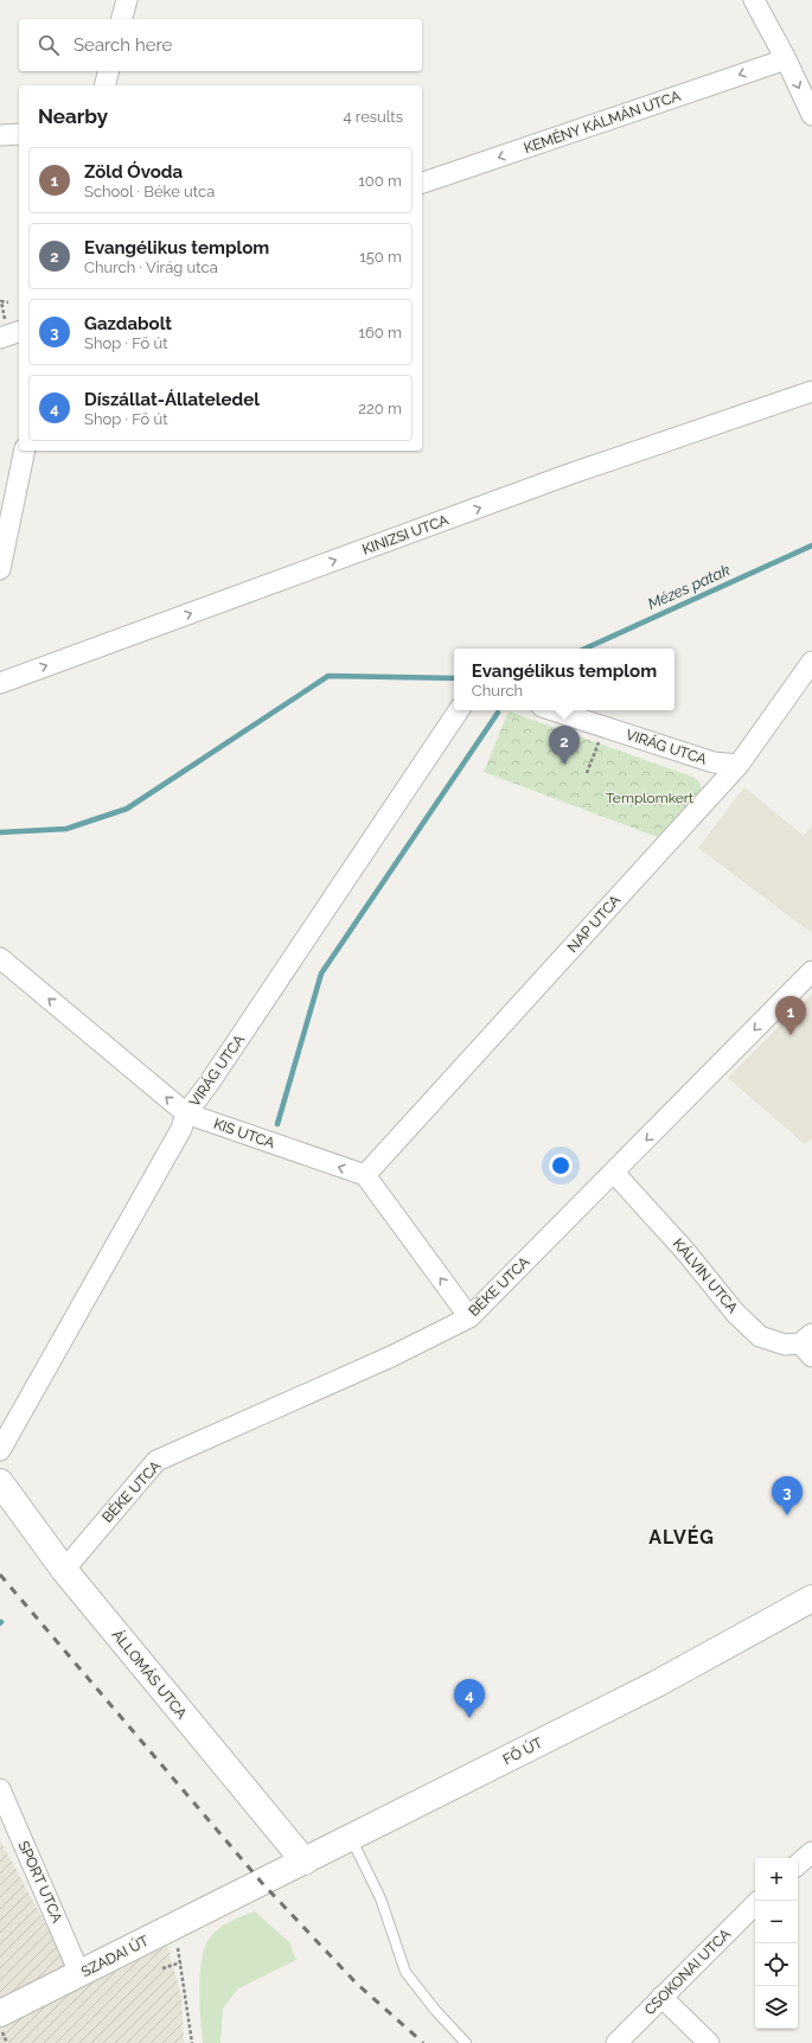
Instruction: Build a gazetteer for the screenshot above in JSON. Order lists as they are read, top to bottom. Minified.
{"streets":{"main road":["ÁLLOMÁS UTCA","FŐ ÚT","SZADAI ÚT"],"street":["KEMÉNY KÁLMÁN UTCA","KINIZSI UTCA","VIRÁG UTCA","NAP UTCA","KIS UTCA","KÁLVIN UTCA","BÉKE UTCA","SPORT UTCA","CSOKONAI UTCA"]},"crossings":[["VIRÁG UTCA","NAP UTCA"],["VIRÁG UTCA","KIS UTCA"],["NAP UTCA","KIS UTCA"],["KÁLVIN UTCA","BÉKE UTCA"],["BÉKE UTCA","ÁLLOMÁS UTCA"],["ÁLLOMÁS UTCA","FŐ ÚT"],["FŐ ÚT","SZADAI ÚT"],["SPORT UTCA","SZADAI ÚT"]],"one_way":["KEMÉNY KÁLMÁN UTCA","KINIZSI UTCA","KIS UTCA"],"districts":["ALVÉG"],"water":["Mézes patak"],"parks":["Templomkert"],"page":{"search":"Search here","heading":["Nearby","4 results"],"list":[{"mark":"1","name":"Zöld Óvoda","note":"School · Béke utca","value":"100 m"},{"mark":"2","name":"Evangélikus templom","note":"Church · Virág utca","value":"150 m"},{"mark":"3","name":"Gazdabolt","note":"Shop · Fő út","value":"160 m"},{"mark":"4","name":"Díszállat-Állateledel","note":"Shop · Fő út","value":"220 m"}],"popup":["Evangélikus templom","Church"],"pins":["2","1","3","4"],"map_buttons":["+","−"]}}
